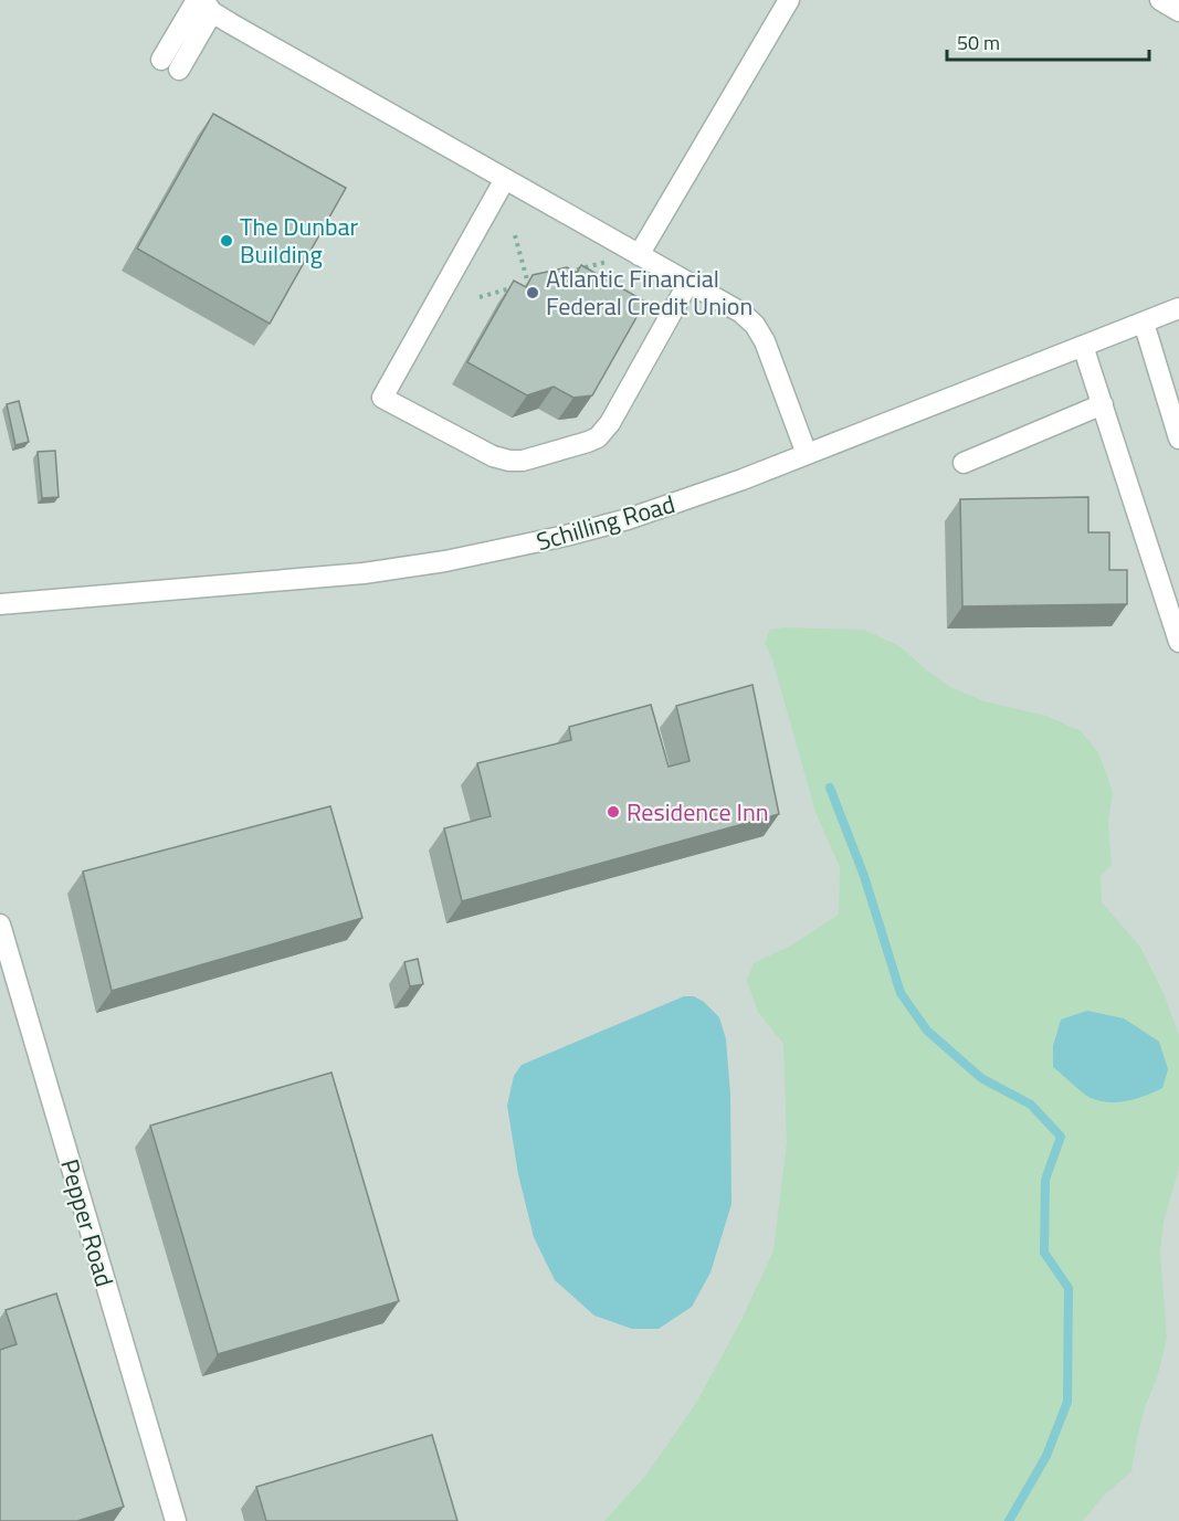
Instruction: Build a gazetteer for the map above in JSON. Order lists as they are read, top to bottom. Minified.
{"streets":{"street":["Schilling Road","Pepper Road"]},"places":["The Dunbar Building","Atlantic Financial Federal Credit Union","Residence Inn"],"scale_bar":"50 m"}
